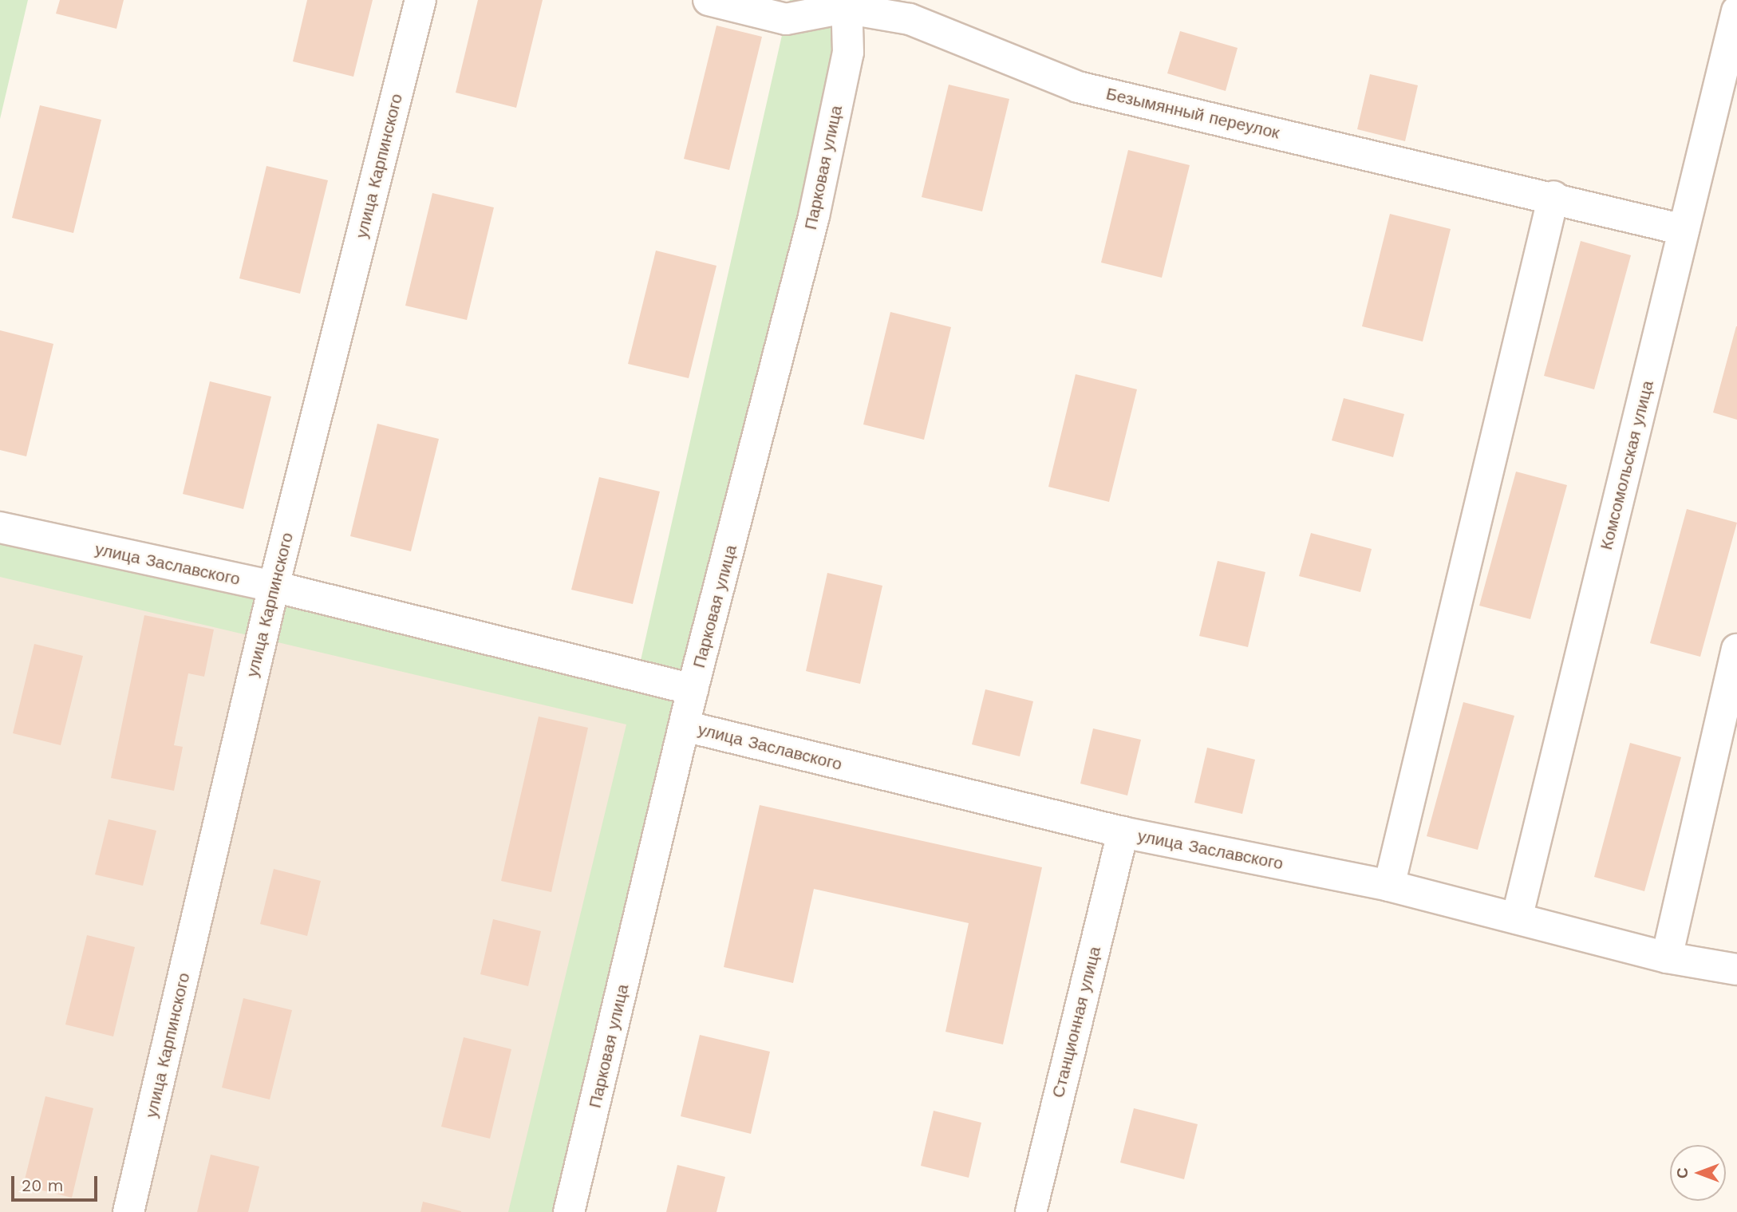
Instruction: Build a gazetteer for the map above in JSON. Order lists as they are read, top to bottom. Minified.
{"streets":{"street":["Безымянный переулок","улица Карпинского","Парковая улица","Комсомольская улица","улица Заславского","Станционная улица"]},"crossings":[["Безымянный переулок","Парковая улица"],["Безымянный переулок","Комсомольская улица"],["улица Карпинского","улица Заславского"],["Парковая улица","улица Заславского"],["Комсомольская улица","улица Заславского"],["улица Заславского","Станционная улица"]],"scale_bar":"20 m","north":"left"}
